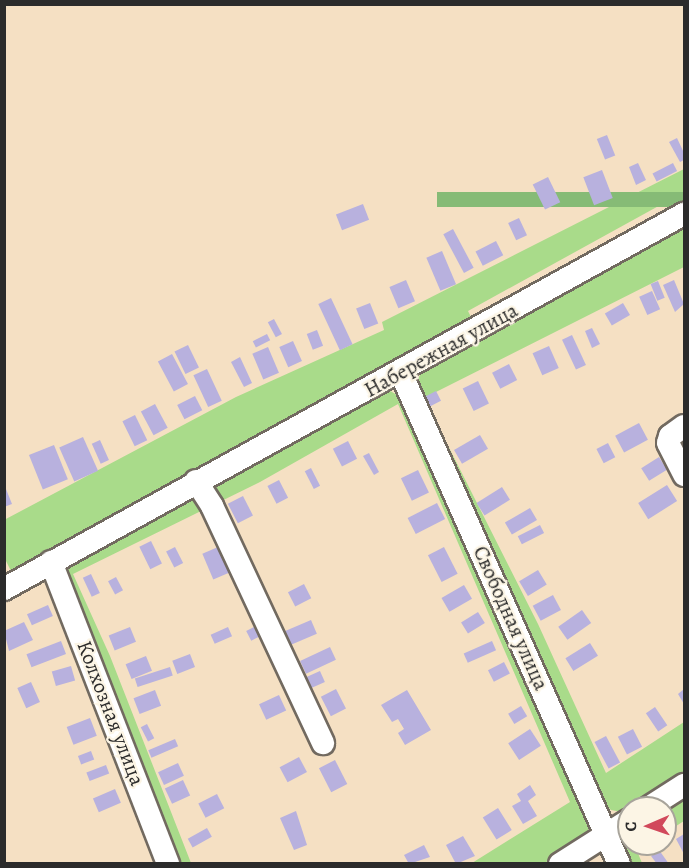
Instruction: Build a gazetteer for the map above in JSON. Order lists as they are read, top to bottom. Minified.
{"streets":{"street":["Набережная улица","Свободная улица","Колхозная улица"]},"crossings":[["Набережная улица","Свободная улица"],["Набережная улица","Колхозная улица"]],"north":"left"}
